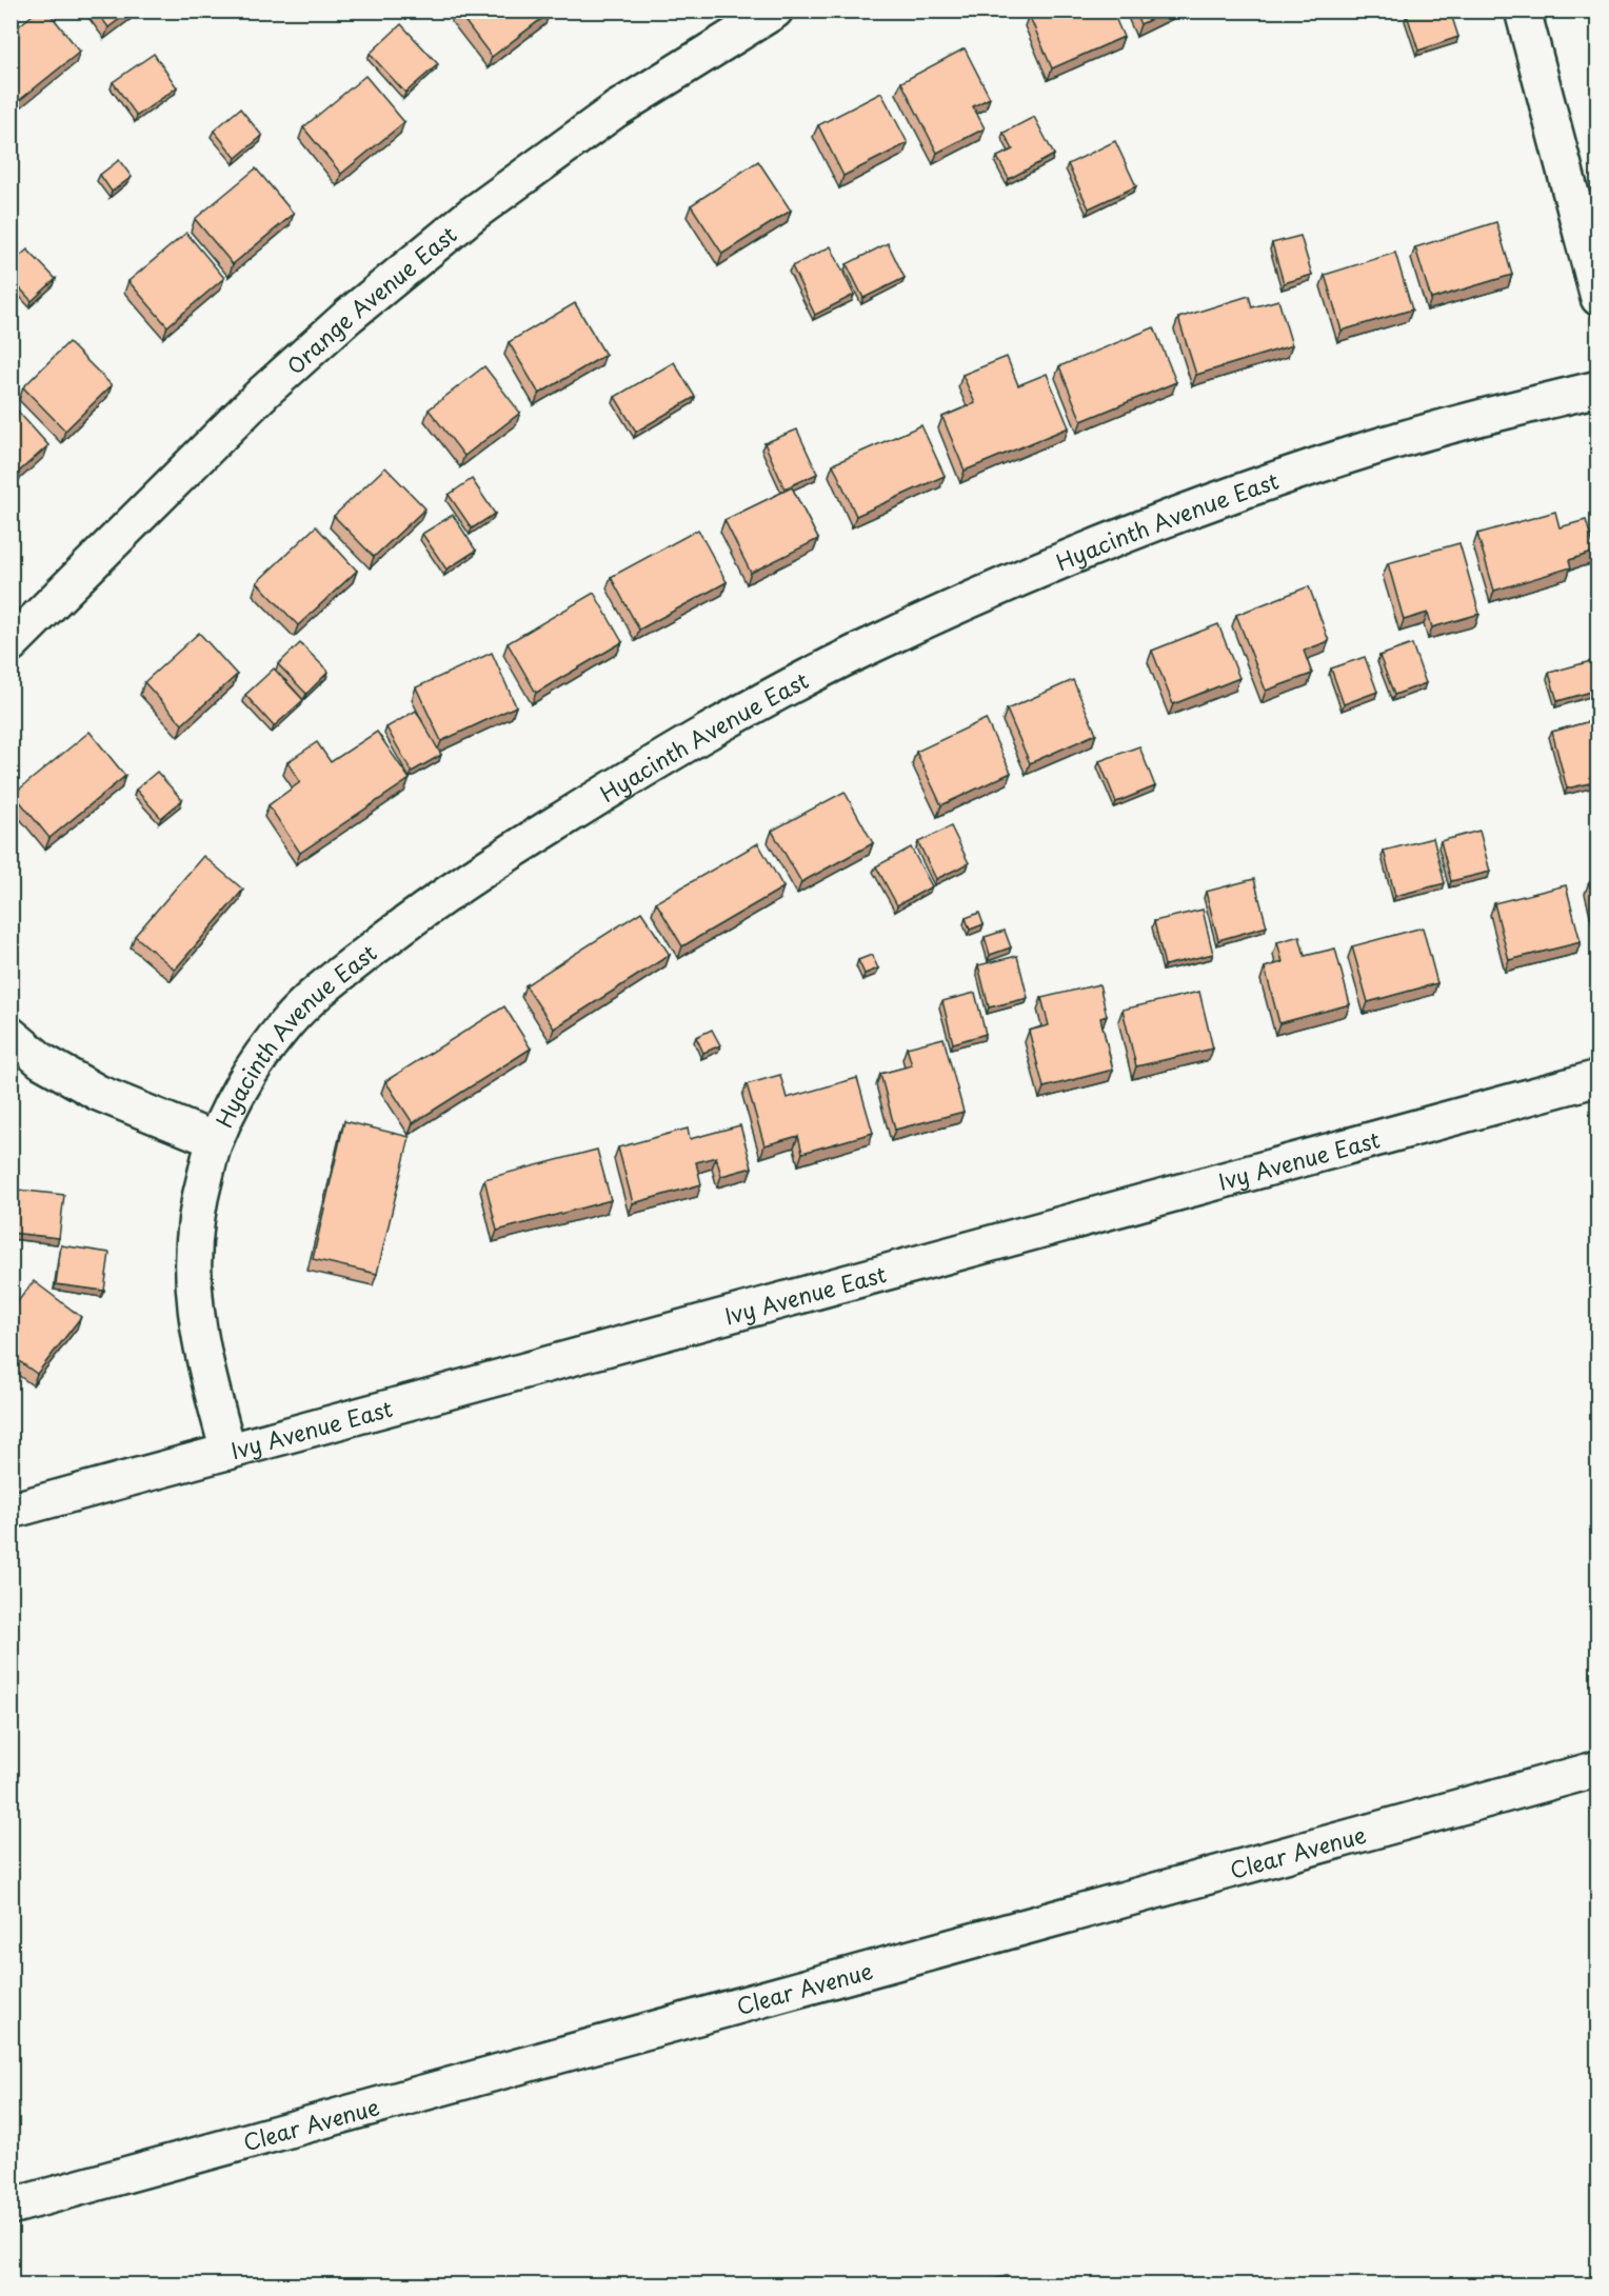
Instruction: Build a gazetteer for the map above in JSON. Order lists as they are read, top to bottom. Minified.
{"streets":{"street":["Orange Avenue East","Hyacinth Avenue East","Ivy Avenue East","Clear Avenue"]},"crossings":[["Hyacinth Avenue East","Ivy Avenue East"]]}
